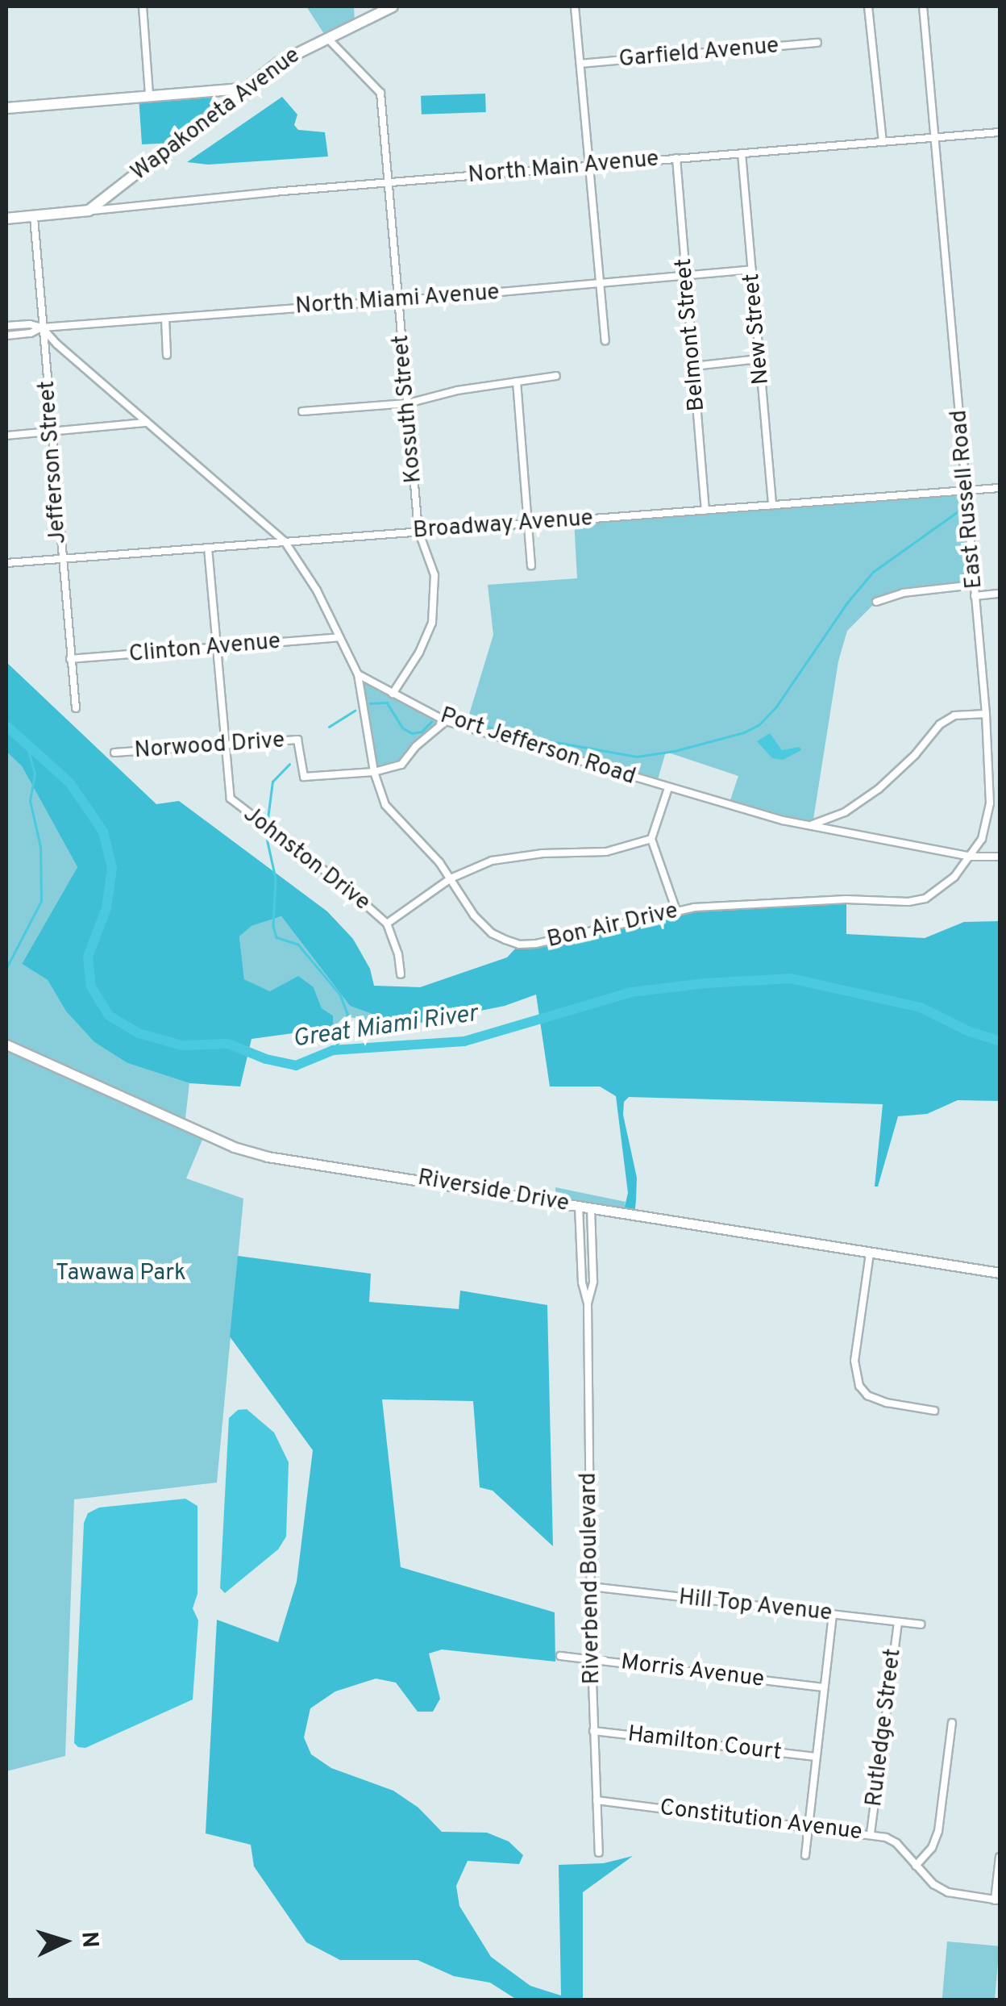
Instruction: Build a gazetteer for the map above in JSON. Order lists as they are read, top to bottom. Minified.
{"streets":{"main road":["Wapakoneta Avenue","North Main Avenue","Riverside Drive"],"street":["Garfield Avenue","North Miami Avenue","New Street","Belmont Street","Kossuth Street","Jefferson Street","East Russell Road","Broadway Avenue","Clinton Avenue","Norwood Drive","Port Jefferson Road","Johnston Drive","Bon Air Drive","Riverbend Boulevard","Hill Top Avenue","Morris Avenue","Rutledge Street","Hamilton Court","Constitution Avenue"]},"crossings":[["Wapakoneta Avenue","North Main Avenue"],["Wapakoneta Avenue","Kossuth Street"],["North Main Avenue","New Street"],["North Main Avenue","Belmont Street"],["North Main Avenue","Kossuth Street"],["North Main Avenue","Jefferson Street"],["North Main Avenue","East Russell Road"],["North Miami Avenue","New Street"],["North Miami Avenue","Belmont Street"],["North Miami Avenue","Kossuth Street"],["North Miami Avenue","Jefferson Street"],["New Street","Broadway Avenue"],["Belmont Street","Broadway Avenue"],["Kossuth Street","Broadway Avenue"],["Kossuth Street","Port Jefferson Road"],["Jefferson Street","Broadway Avenue"],["Jefferson Street","Clinton Avenue"],["East Russell Road","Broadway Avenue"],["East Russell Road","Port Jefferson Road"],["East Russell Road","Bon Air Drive"],["Broadway Avenue","Johnston Drive"],["Clinton Avenue","Johnston Drive"],["Norwood Drive","Port Jefferson Road"],["Norwood Drive","Johnston Drive"],["Norwood Drive","Bon Air Drive"],["Port Jefferson Road","Bon Air Drive"],["Riverbend Boulevard","Hill Top Avenue"],["Riverbend Boulevard","Morris Avenue"],["Riverbend Boulevard","Hamilton Court"],["Riverbend Boulevard","Constitution Avenue"],["Hill Top Avenue","Rutledge Street"],["Rutledge Street","Constitution Avenue"]],"water":["Great Miami River"],"parks":["Tawawa Park"],"north":"right"}
